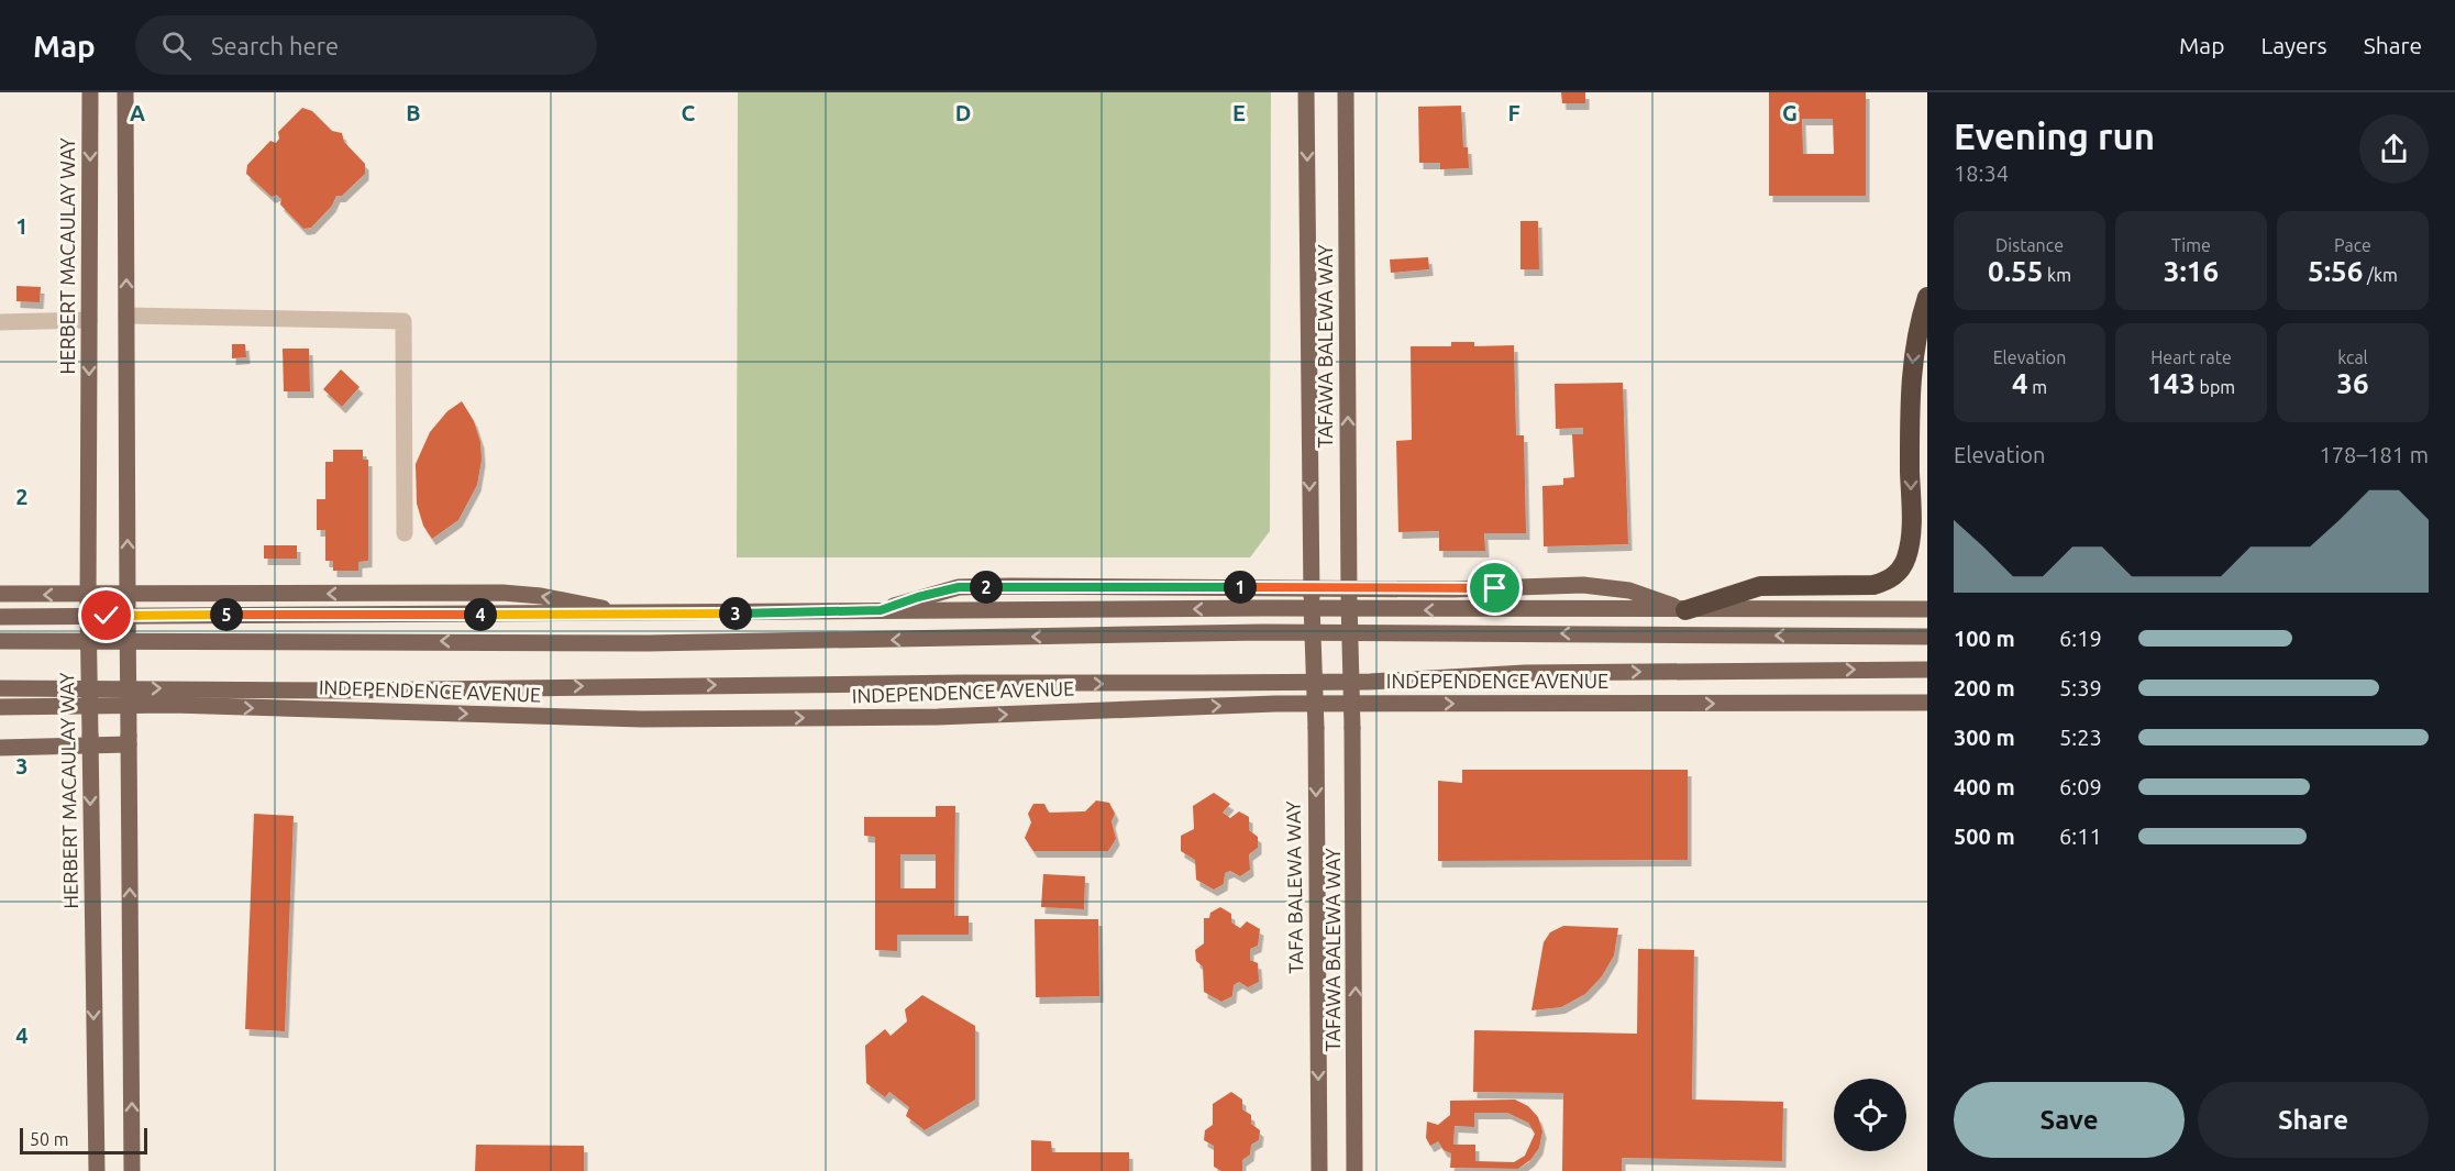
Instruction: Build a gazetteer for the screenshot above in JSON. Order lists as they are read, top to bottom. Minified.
{"streets":{"main road":["HERBERT MACAULAY WAY","TAFAWA BALEWA WAY","INDEPENDENCE AVENUE","TAFA BALEWA WAY"]},"one_way":["TAFAWA BALEWA WAY","TAFA BALEWA WAY"],"scale_bar":"50 m","page":{"header":"Map","search":"Search here","nav":["Map","Layers","Share"],"heading":["Evening run","18:34"],"stats":[["Distance","0.55 km"],["Time","3:16"],["Pace","5:56 /km"],["Elevation","4 m"],["Heart rate","143 bpm"],["kcal","36"]],"chart":["Elevation","178–181 m"],"pins":["1","2","3","4","5"],"list":[{"name":"100 m","note":"6:19"},{"name":"200 m","note":"5:39"},{"name":"300 m","note":"5:23"},{"name":"400 m","note":"6:09"},{"name":"500 m","note":"6:11"}],"buttons":["Save","Share"],"scale":"50 m"},"grid":{"columns":["A","B","C","D","E","F","G"],"rows":["1","2","3","4"]}}
